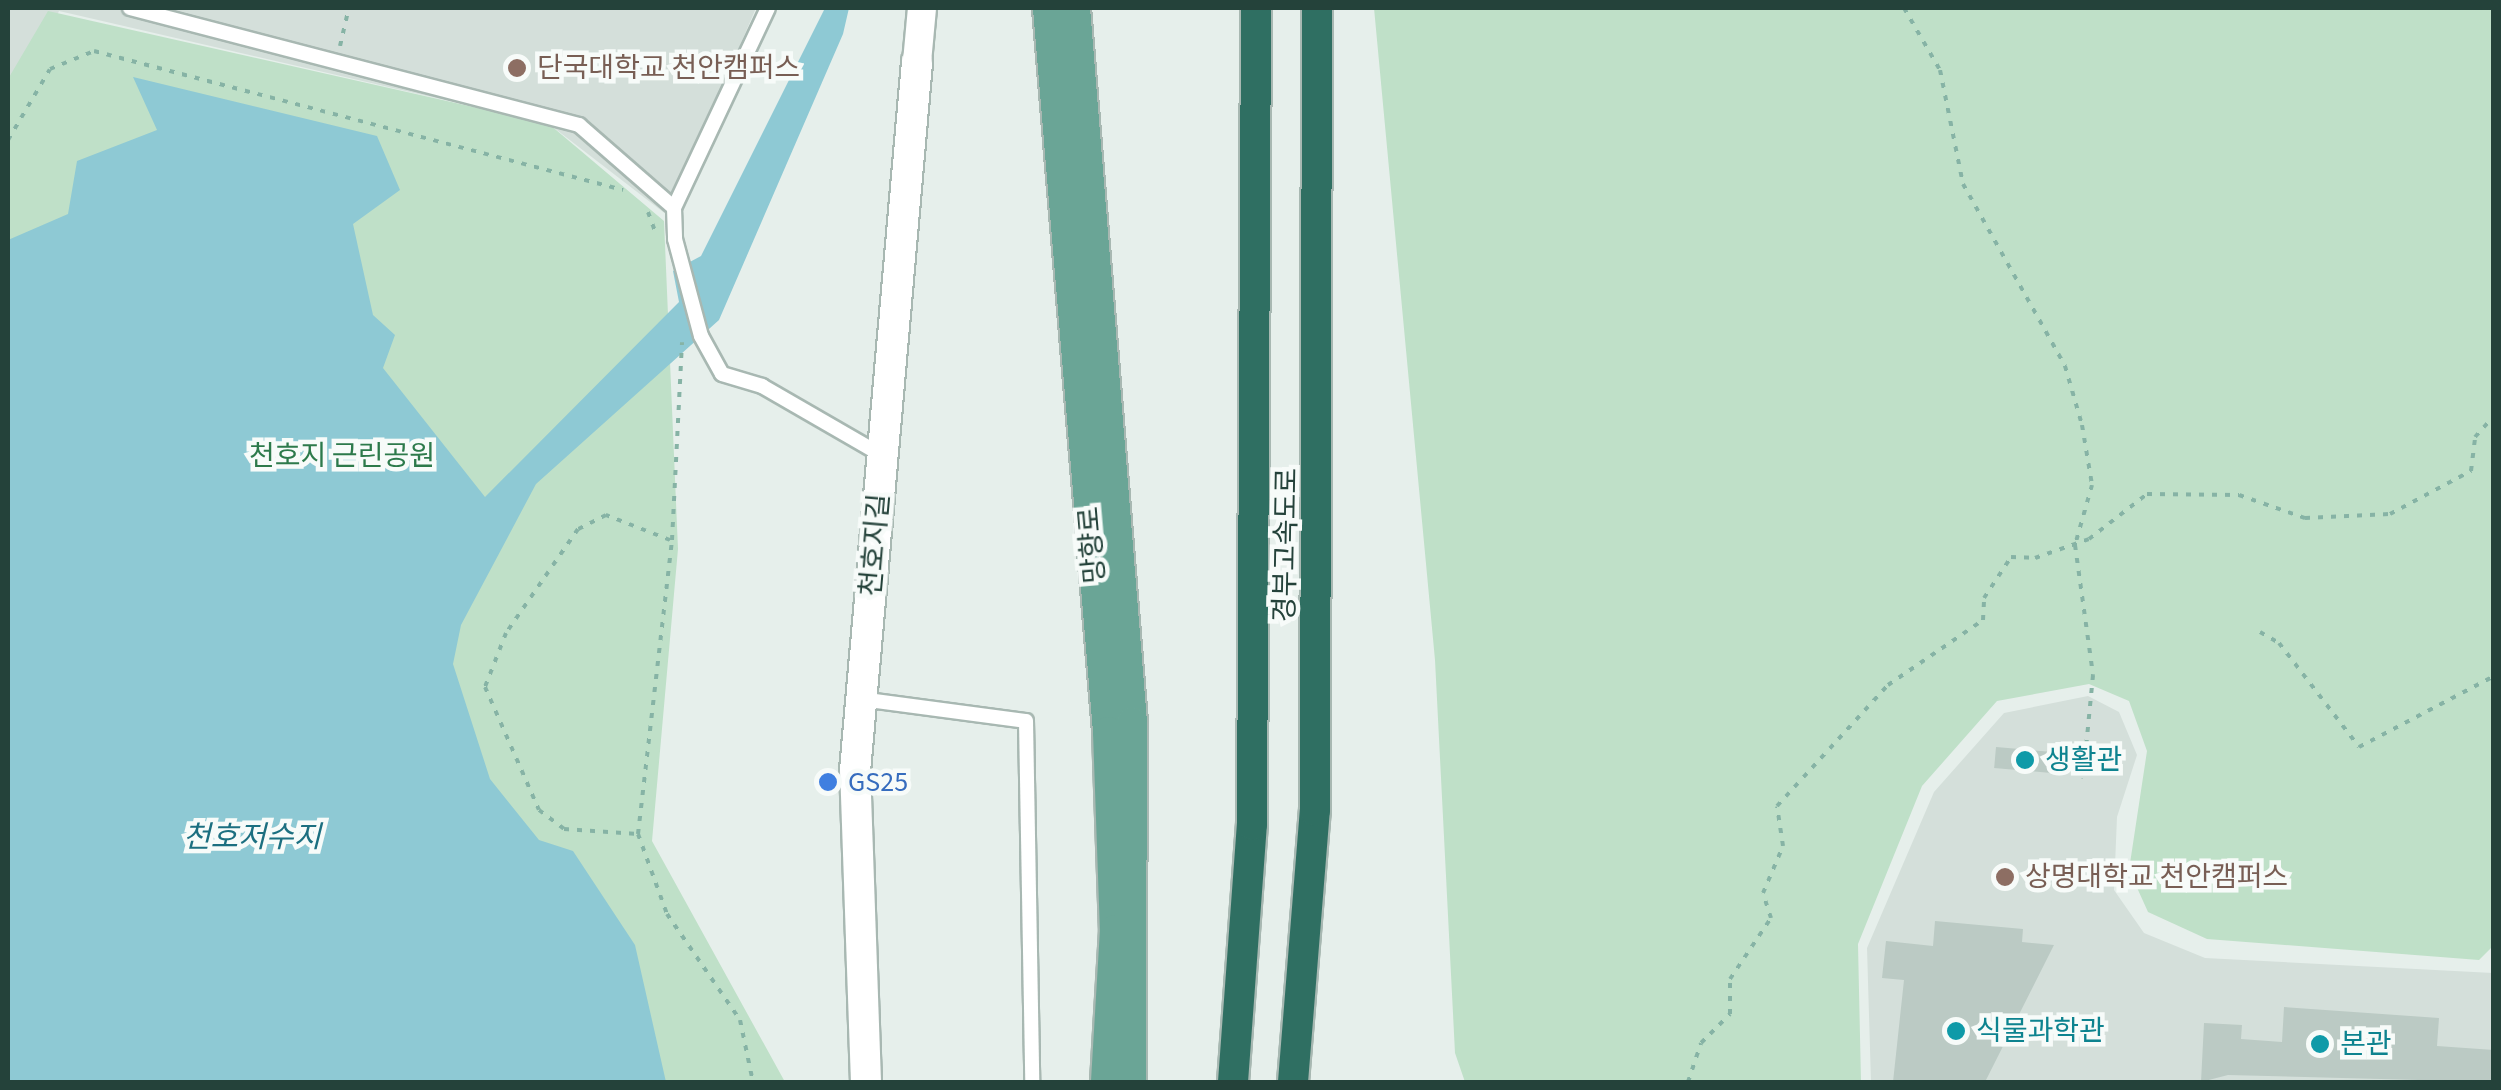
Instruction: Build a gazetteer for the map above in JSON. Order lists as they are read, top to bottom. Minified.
{"streets":{"highway":["경부고속도로"],"main road":["망향로"],"street":["천호지길"]},"water":["천호저수지"],"parks":["천호지 근린공원"],"places":["단국대학교 천안캠퍼스","생활관","GS25","상명대학교 천안캠퍼스","식물과학관","본관"]}
